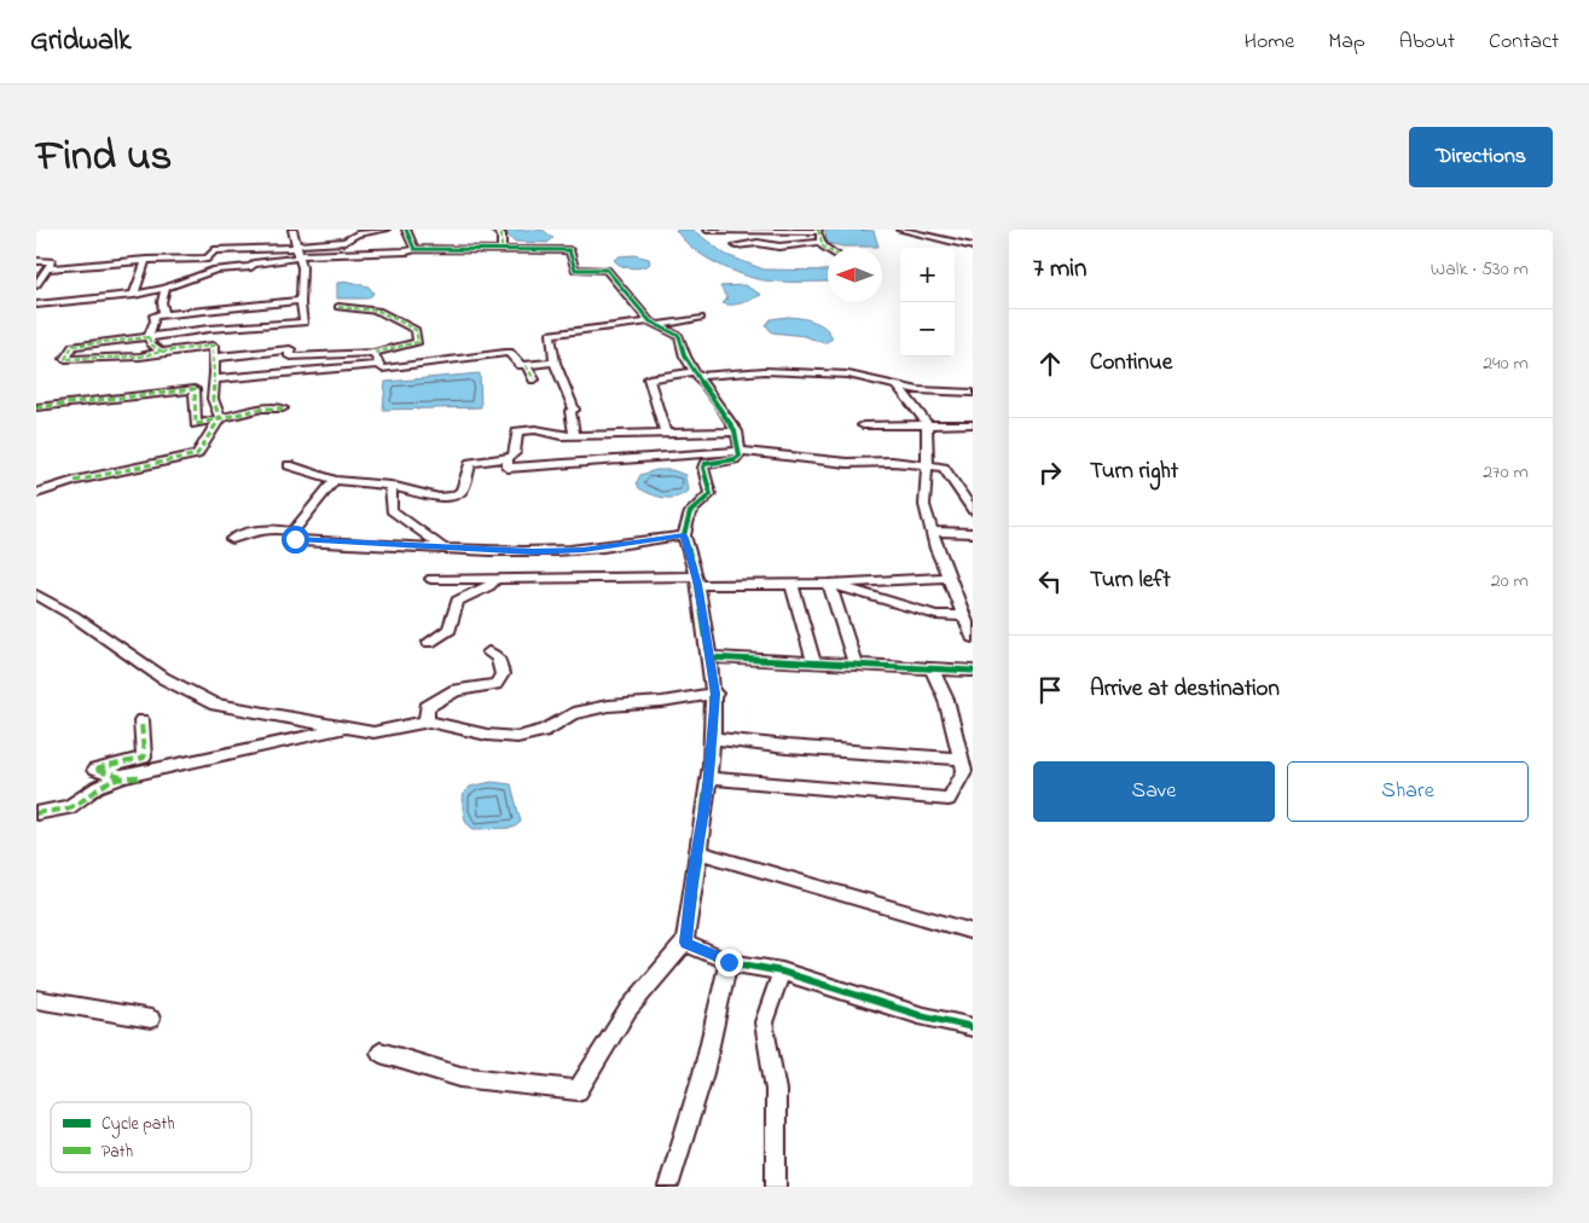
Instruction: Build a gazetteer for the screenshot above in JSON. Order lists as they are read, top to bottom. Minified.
{"legend":["Cycle path","Path"],"north":"left","page":{"header":"Gridwalk","nav":["Home","Map","About","Contact"],"title":"Find us","buttons":["Directions",["Save","Share"]],"heading":["7 min","Walk · 530 m"],"map_buttons":["+","−"],"list":[["Continue","240 m"],["Turn right","270 m"],["Turn left","20 m"],"Arrive at destination"]}}
